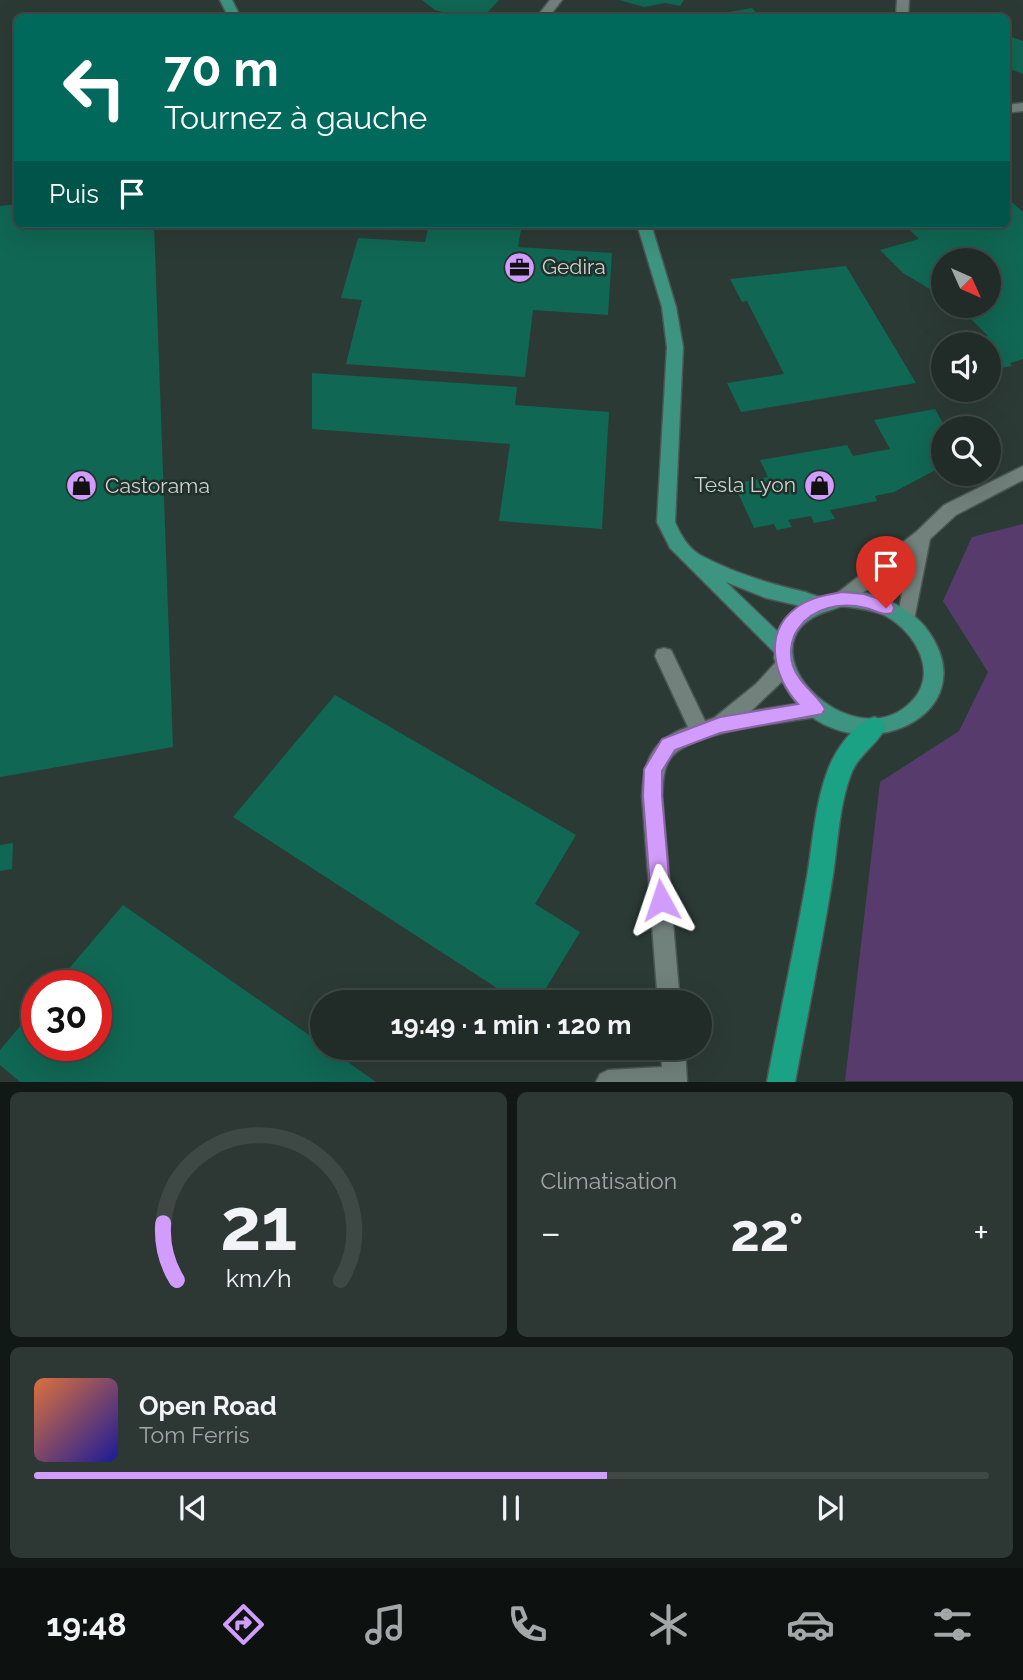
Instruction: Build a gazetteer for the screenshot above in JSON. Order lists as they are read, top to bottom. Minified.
{"places":{"office":["Gedira"],"shop":["Tesla Lyon","Castorama"]},"north":"bottom right","page":{"turn":["70 m","Tournez à gauche"],"then":"Puis","limit":"30","trip":"19:49 · 1 min · 120 m","tile":"Climatisation","heat":["−","22°","+"],"song":["Open Road","Tom Ferris"],"tabs":"19:48","gauge":["21","km/h"]}}
